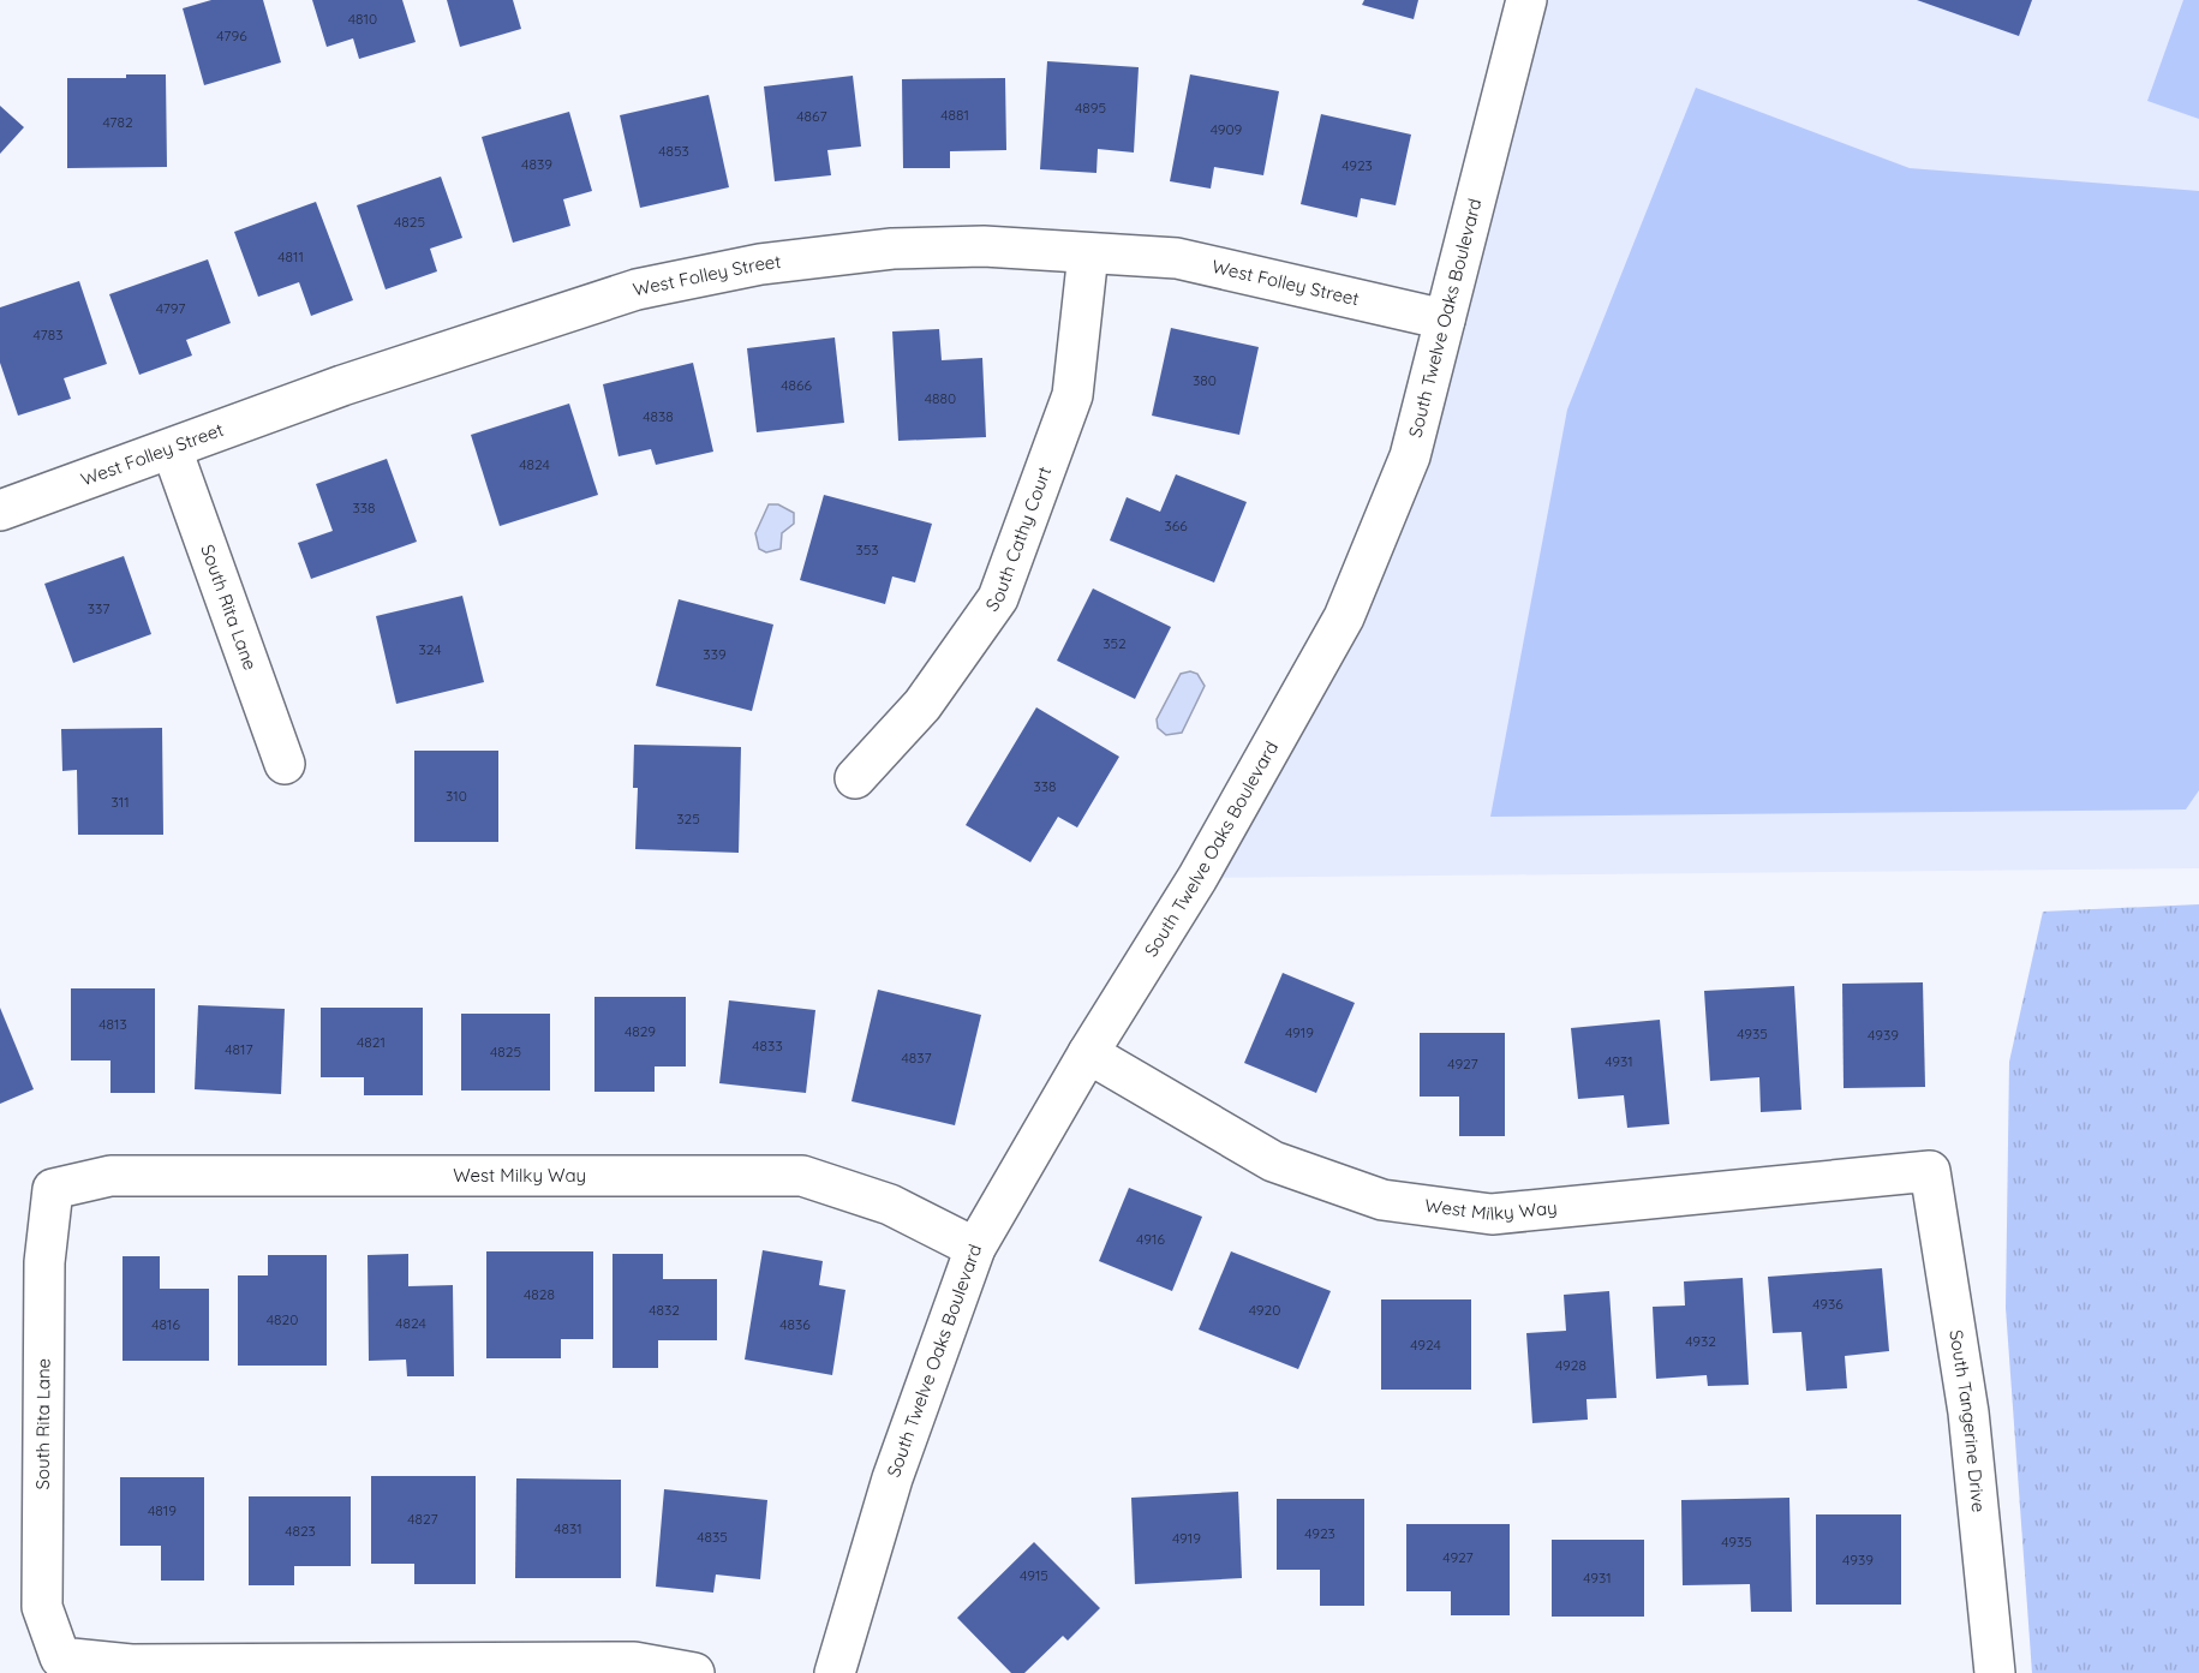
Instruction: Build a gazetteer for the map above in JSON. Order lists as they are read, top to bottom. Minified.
{"streets":{"street":["West Folley Street","South Twelve Oaks Boulevard","South Cathy Court","South Rita Lane","West Milky Way","South Tangerine Drive"]},"crossings":[["West Folley Street","South Twelve Oaks Boulevard"],["West Folley Street","South Cathy Court"],["West Folley Street","South Rita Lane"],["South Twelve Oaks Boulevard","West Milky Way"],["South Rita Lane","West Milky Way"],["West Milky Way","South Tangerine Drive"]],"house_numbers":["4810","4796","4895","4881","4867","4782","4909","4853","4839","4923","4825","4811","4797","4783","380","4866","4880","4838","4824","338","366","353","337","352","324","339","338","310","311","325","4813","4829","4919","4935","4939","4821","4833","4817","4825","4837","4931","4927","4916","4828","4936","4832","4920","4820","4824","4816","4836","4932","4924","4928","4819","4827","4831","4823","4923","4835","4919","4935","4927","4939","4915","4931"]}
